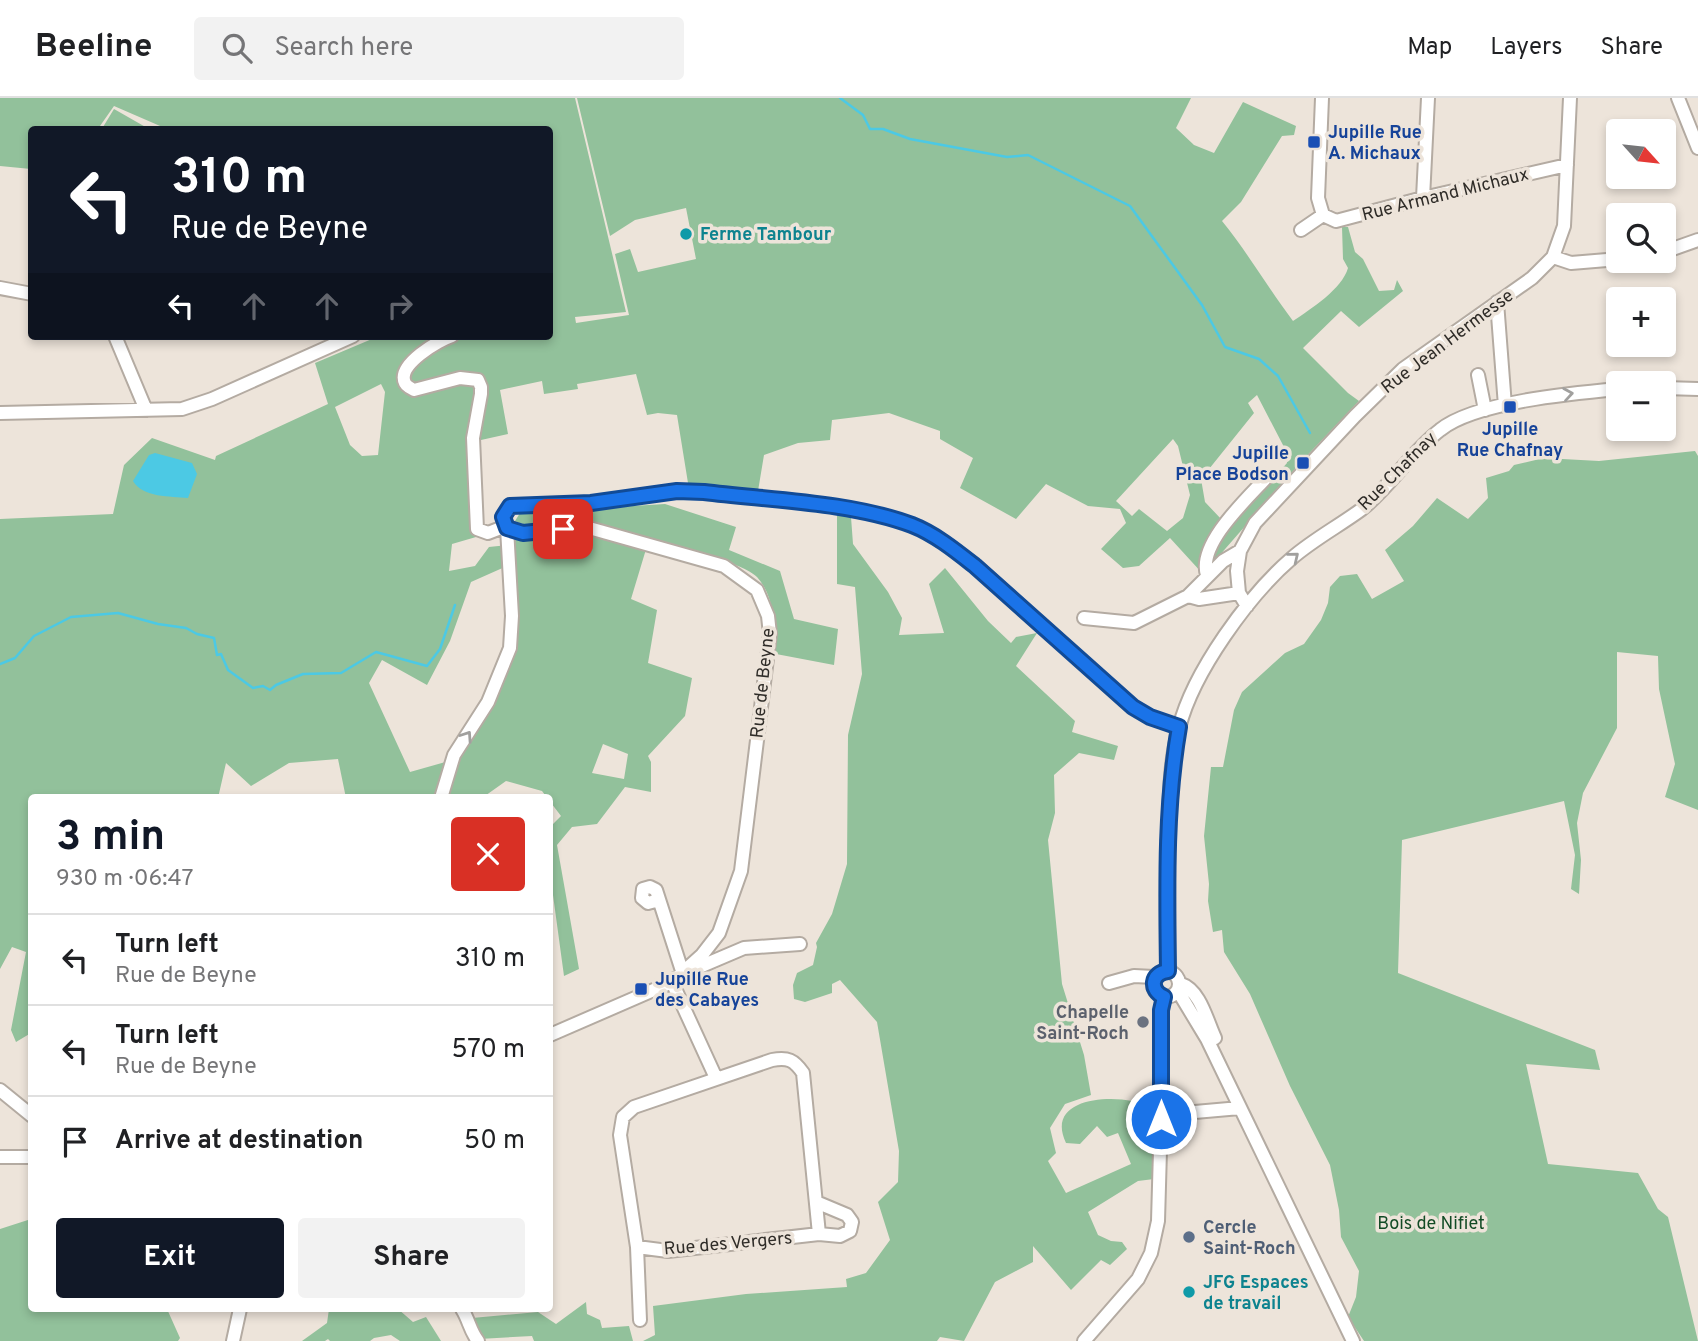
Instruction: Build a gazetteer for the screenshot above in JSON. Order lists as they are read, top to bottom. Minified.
{"streets":{"street":["Rue Armand Michaux","Rue Jean Hermesse","Rue Chafnay","Rue de Beyne","Rue des Vergers"]},"crossings":[["Rue Armand Michaux","Rue Jean Hermesse"]],"one_way":["Rue Chafnay"],"parks":["Bois de Nifiet"],"places":{"transit":["Jupille Rue A. Michaux","Jupille Rue Chafnay","Jupille Place Bodson","Jupille Rue des Cabayes"],"other":["Ferme Tambour","Chapelle Saint-Roch","Cercle Saint-Roch","JFG Espaces de travail"]},"north":"bottom right","page":{"header":"Beeline","search":"Search here","nav":["Map","Layers","Share"],"map_buttons":["+","−"],"turn":["310 m","Rue de Beyne"],"heading":["3 min","930 m · 06:47"],"list":[{"name":"Turn left","note":"Rue de Beyne","value":"310 m"},{"name":"Turn left","note":"Rue de Beyne","value":"570 m"},{"name":"Arrive at destination","value":"50 m"}],"buttons":["Exit","Share"]}}
